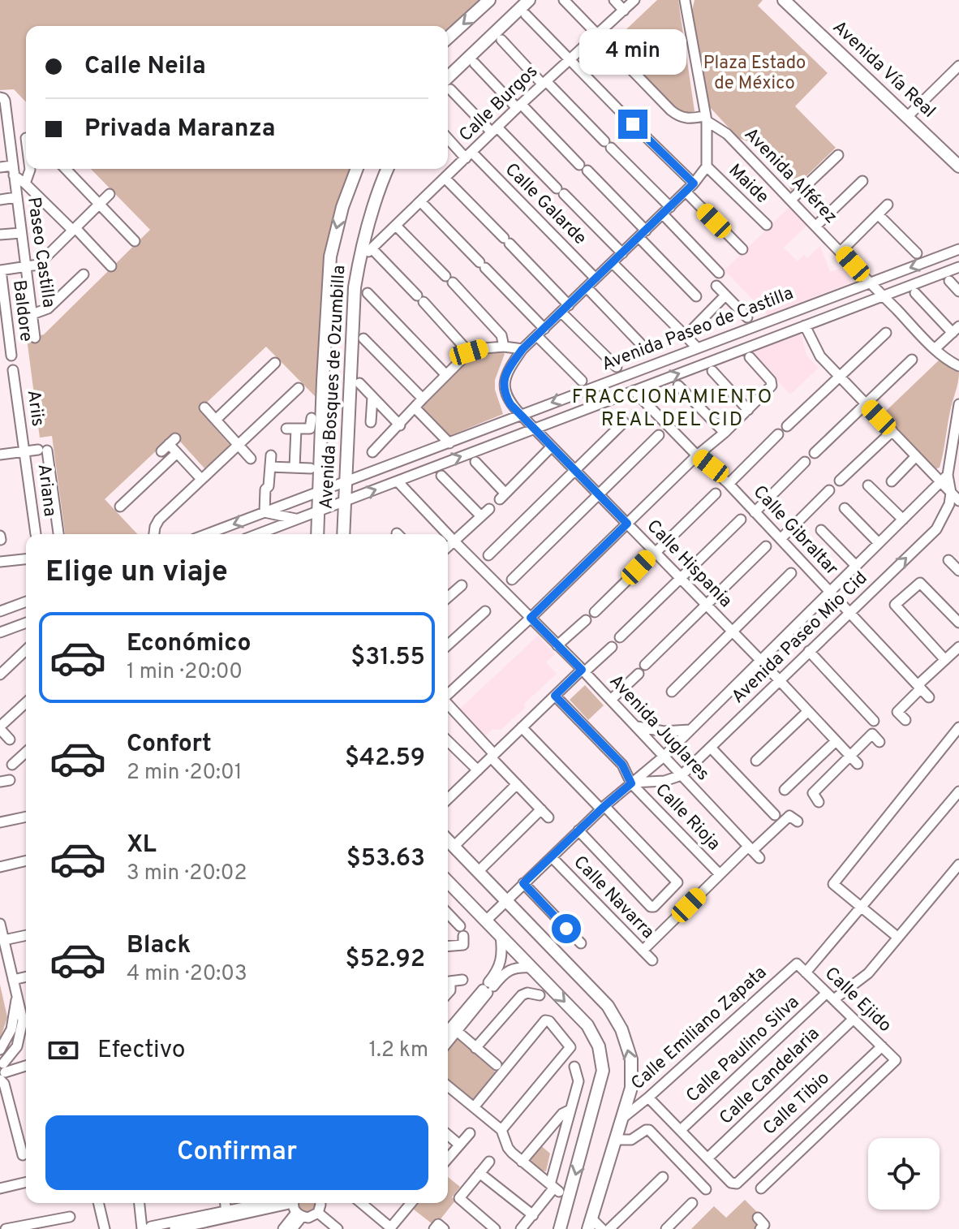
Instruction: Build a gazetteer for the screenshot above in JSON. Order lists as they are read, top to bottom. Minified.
{"streets":{"main road":["Avenida Vía Real","Avenida Bosques de Ozumbilla"],"street":["Calle Burgos","Avenida Alférez","Maide","Calle Galarde","Paseo Castilla","Baldore","Avenida Paseo de Castilla","Ariis","Ariana","Calle Gibraltar","Calle Hispania","Avenida Paseo Mio Cid","Avenida Juglares","Calle Rioja","Calle Navarra","Calle Ejido","Calle Emiliano Zapata","Calle Paulino Silva","Calle Candelaria","Calle Tibio"]},"crossings":[["Calle Burgos","Calle Galarde"],["Avenida Alférez","Avenida Paseo de Castilla"],["Maide","Calle Hispania"],["Calle Galarde","Calle Hispania"],["Avenida Paseo de Castilla","Avenida Bosques de Ozumbilla"],["Avenida Paseo de Castilla","Calle Gibraltar"],["Avenida Paseo de Castilla","Calle Hispania"],["Avenida Paseo de Castilla","Avenida Juglares"],["Ariis","Ariana"],["Calle Gibraltar","Avenida Paseo Mio Cid"],["Calle Hispania","Avenida Paseo Mio Cid"],["Avenida Paseo Mio Cid","Avenida Juglares"],["Avenida Paseo Mio Cid","Calle Rioja"],["Avenida Paseo Mio Cid","Calle Navarra"],["Calle Ejido","Calle Emiliano Zapata"],["Calle Ejido","Calle Paulino Silva"],["Calle Ejido","Calle Candelaria"],["Calle Ejido","Calle Tibio"],["Calle Candelaria","Calle Tibio"]],"districts":["FRACCIONAMIENTO REAL DEL CID"],"parks":["Plaza Estado de México"],"page":{"banner":["Calle Neila","Privada Maranza"],"bubble":"4 min","heading":"Elige un viaje","list":[{"name":"Económico","note":"1 min · 20:00","value":"$31.55"},{"name":"Confort","note":"2 min · 20:01","value":"$42.59"},{"name":"XL","note":"3 min · 20:02","value":"$53.63"},{"name":"Black","note":"4 min · 20:03","value":"$52.92"}],"pay":["Efectivo","1.2 km"],"buttons":"Confirmar"}}
